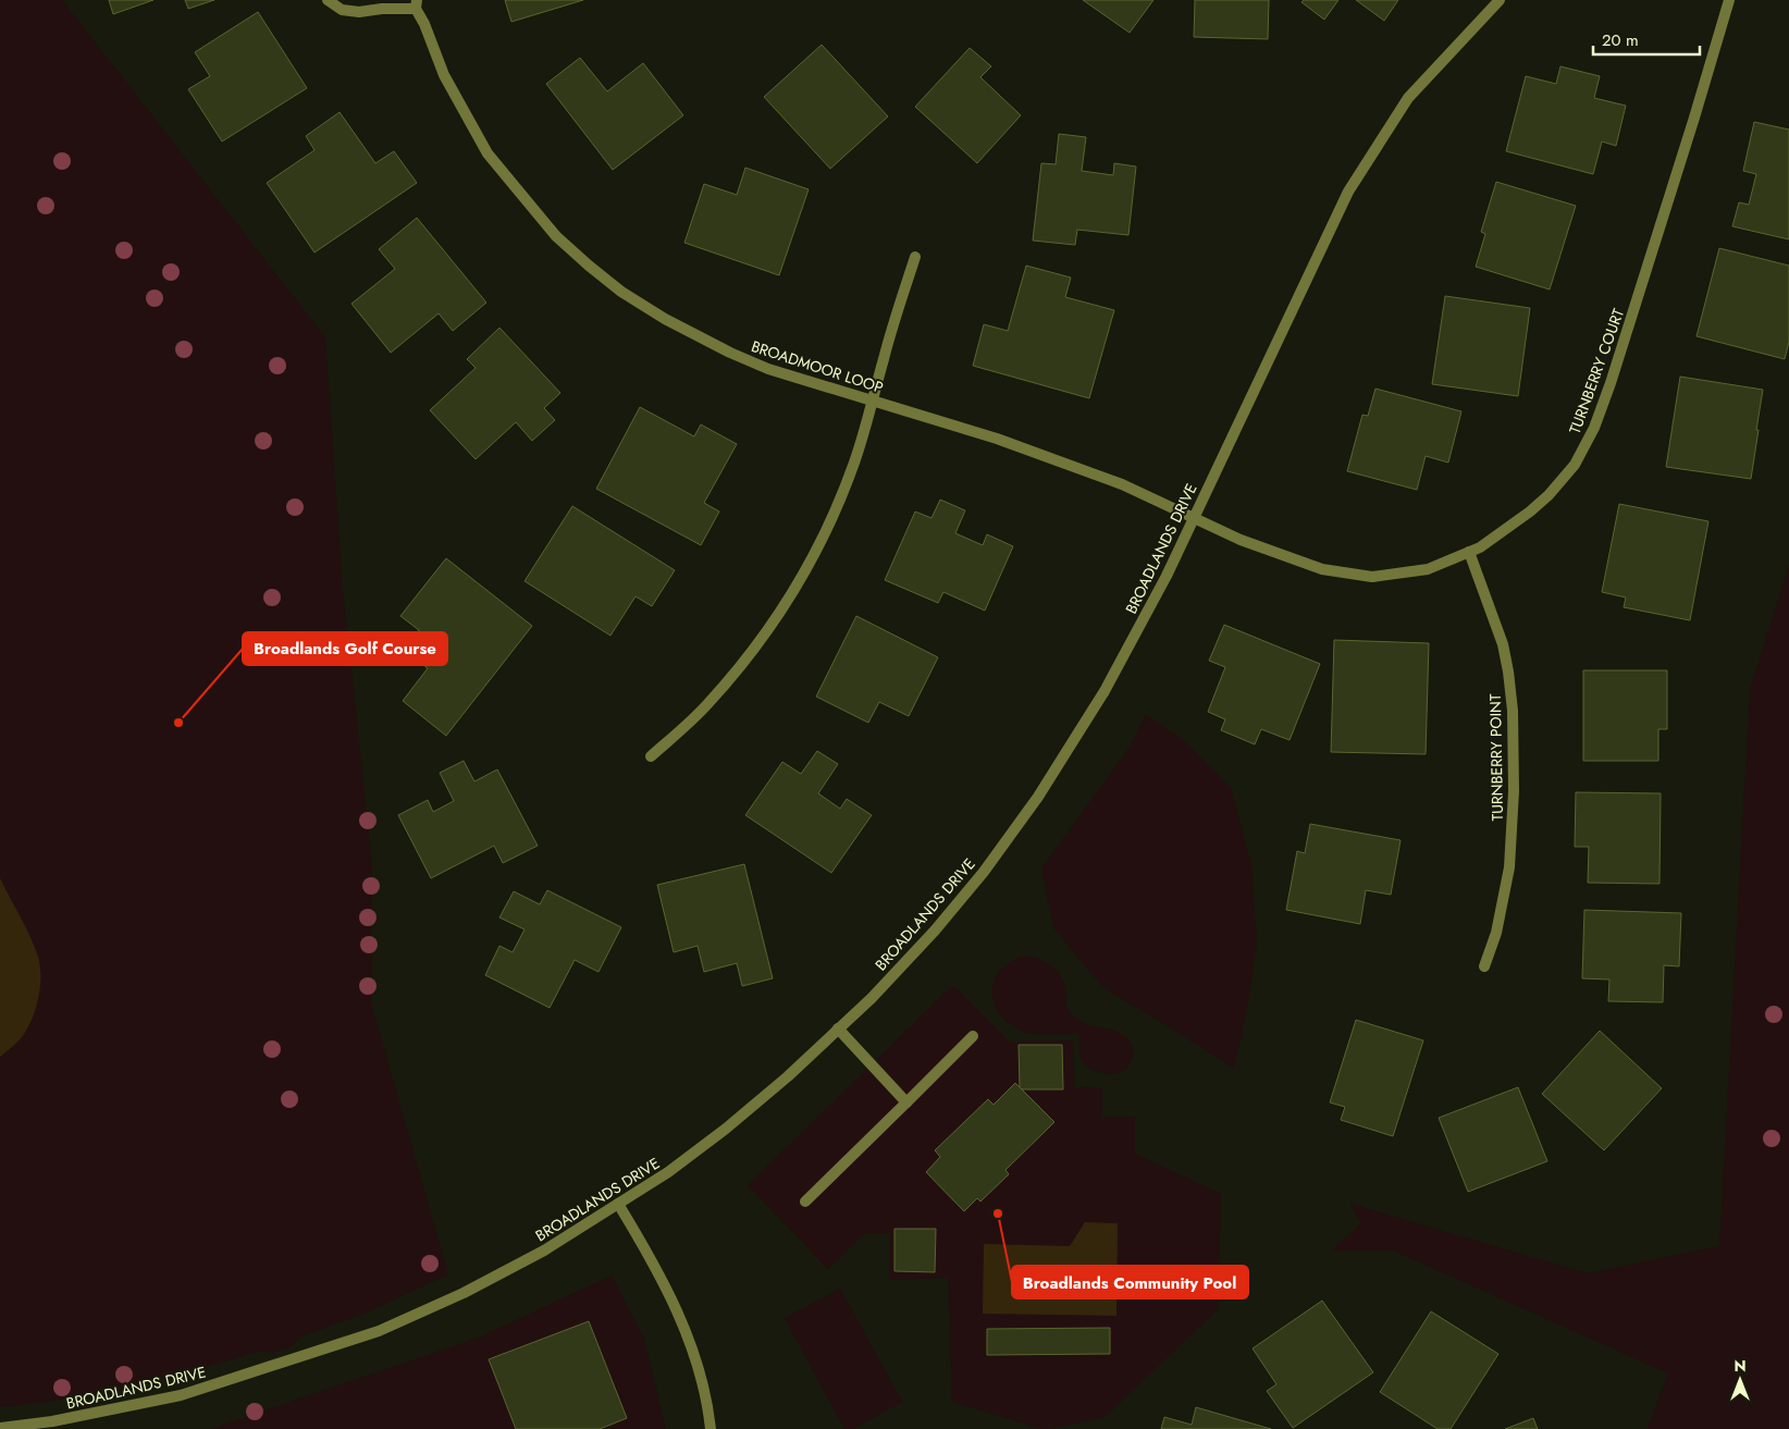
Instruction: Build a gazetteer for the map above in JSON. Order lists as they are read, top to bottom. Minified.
{"streets":{"street":["BROADMOOR LOOP","TURNBERRY COURT","BROADLANDS DRIVE","TURNBERRY POINT"]},"crossings":[["BROADMOOR LOOP","TURNBERRY COURT"],["BROADMOOR LOOP","BROADLANDS DRIVE"],["TURNBERRY COURT","BROADLANDS DRIVE"],["TURNBERRY COURT","TURNBERRY POINT"]],"places":["Broadlands Golf Course","Broadlands Community Pool"],"scale_bar":"20 m","north":"top"}
